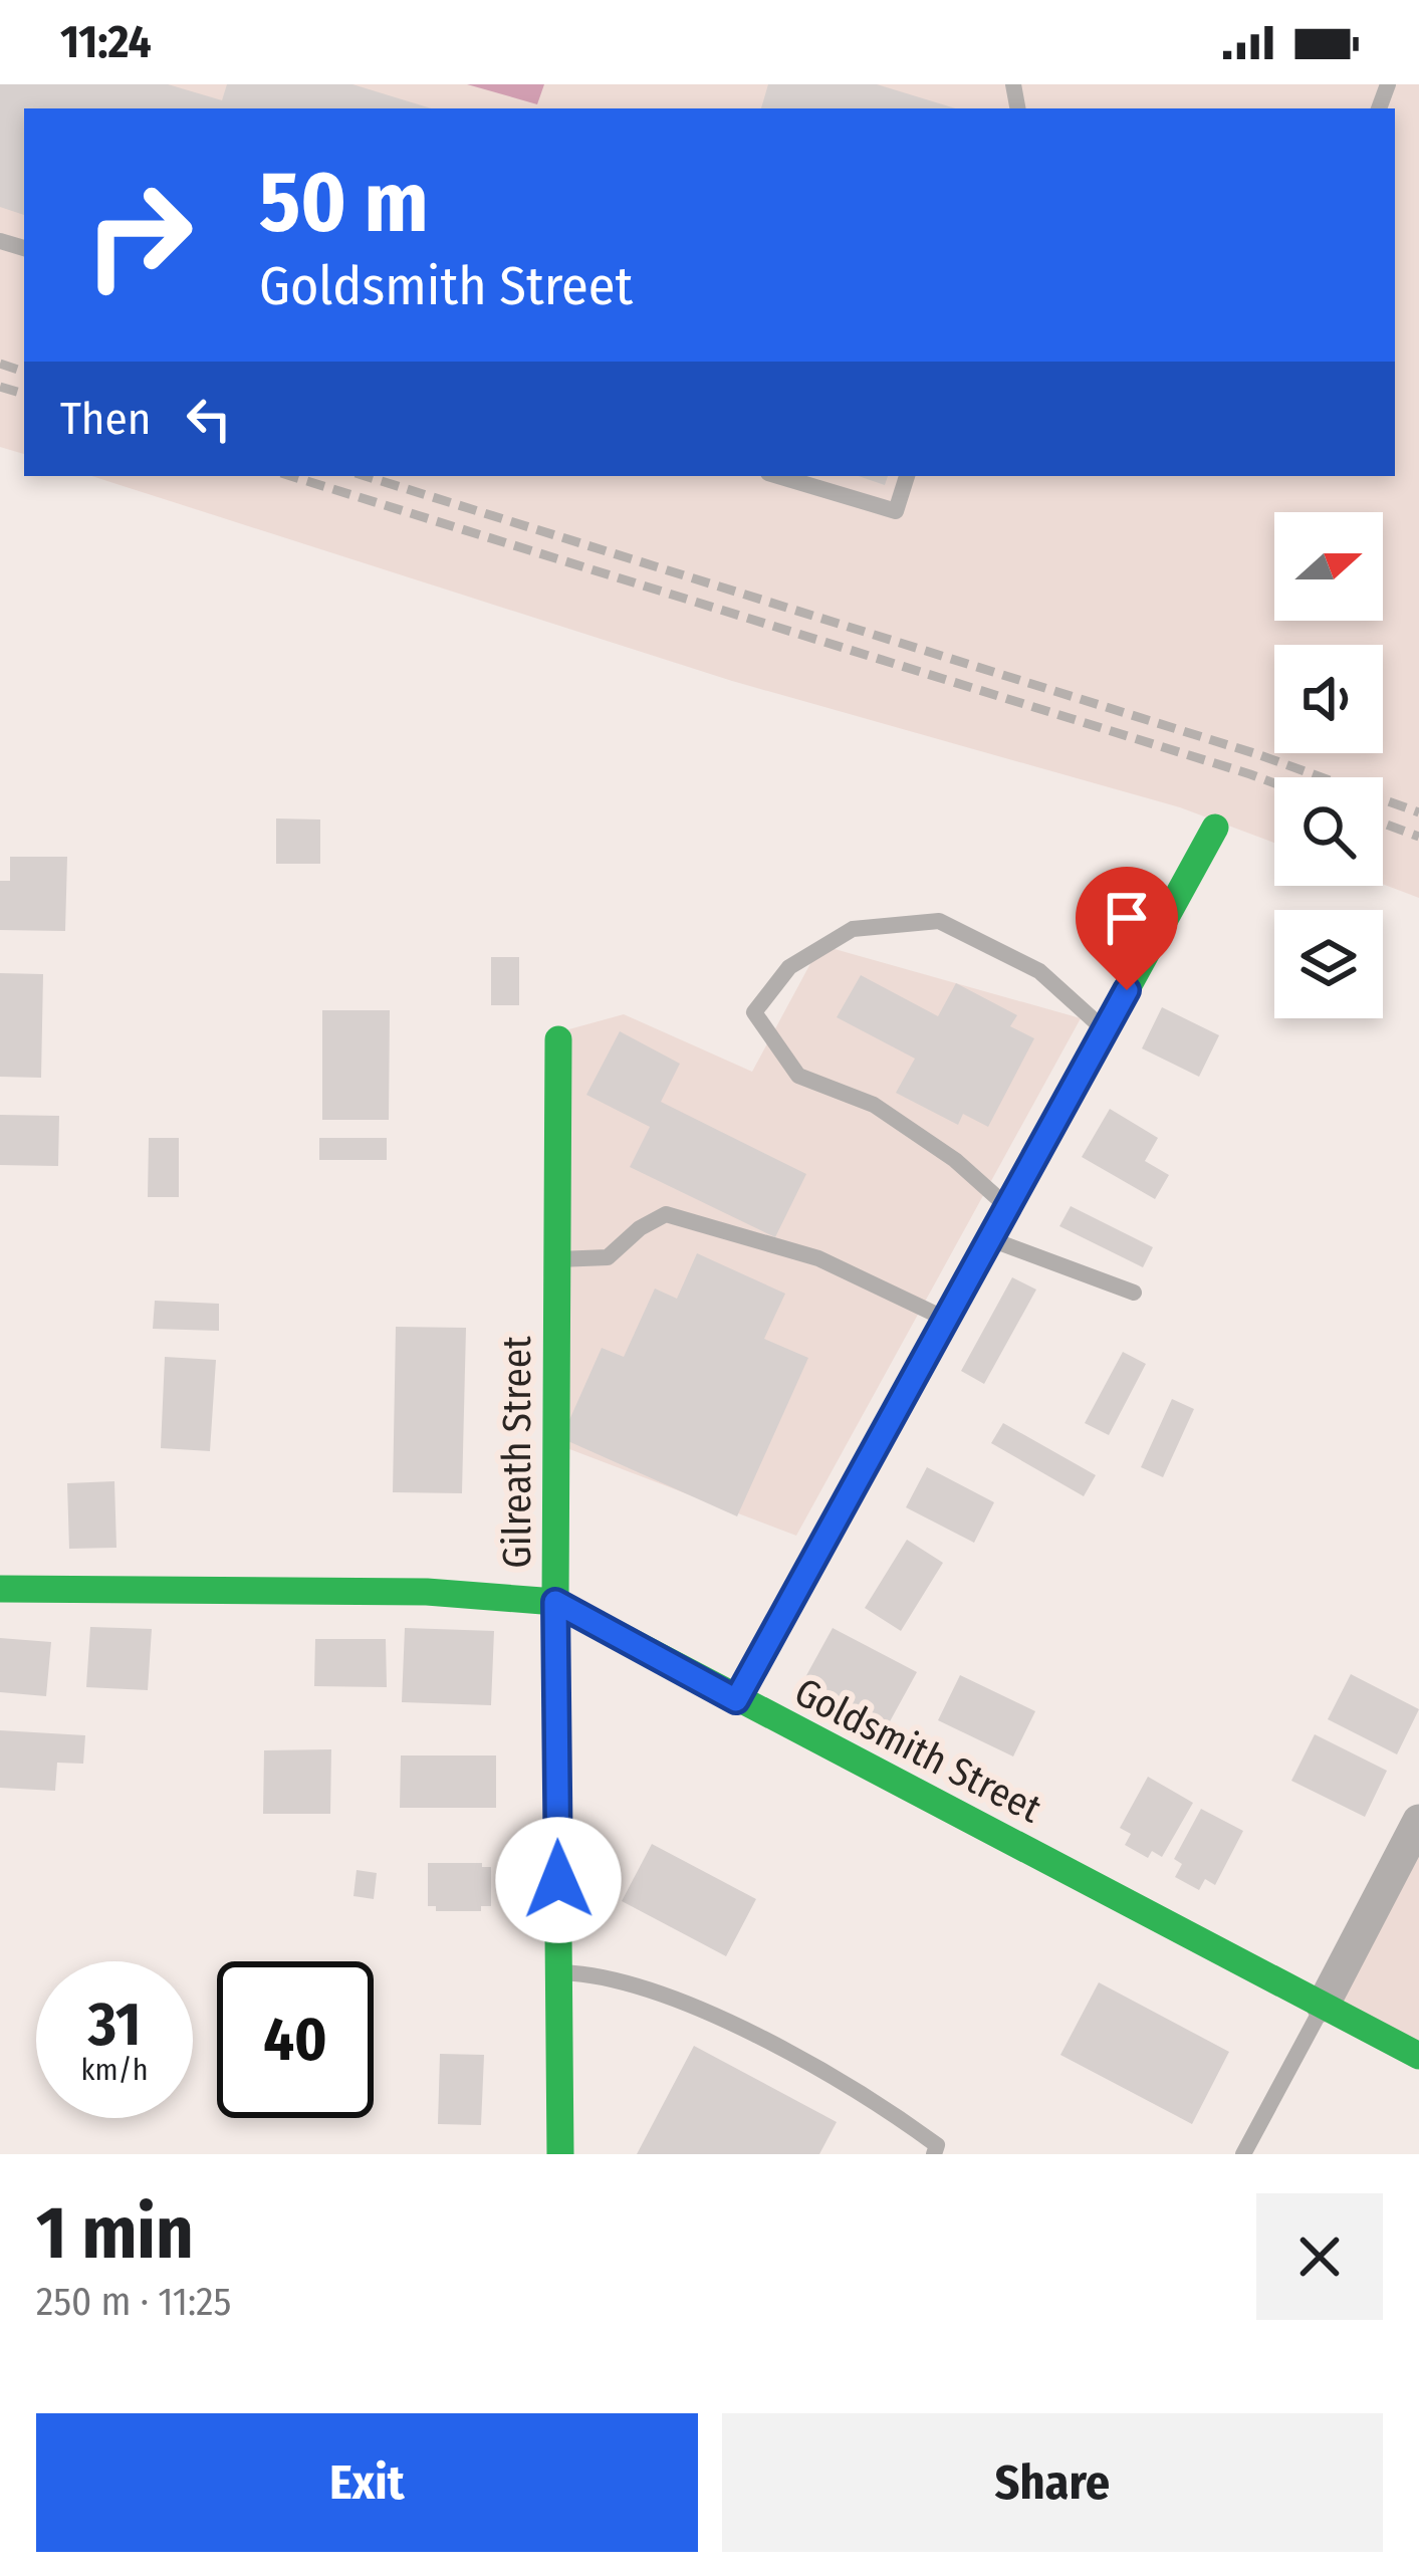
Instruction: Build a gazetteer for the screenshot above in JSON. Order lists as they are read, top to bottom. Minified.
{"streets":{"street":["Gilreath Street","Goldsmith Street"]},"crossings":[["Gilreath Street","Goldsmith Street"]],"north":"right","page":{"status":"11:24","turn":["50 m","Goldsmith Street"],"then":"Then","speed":"31 km/h","limit":"40","heading":["1 min","250 m · 11:25"],"buttons":["Exit","Share"]}}
